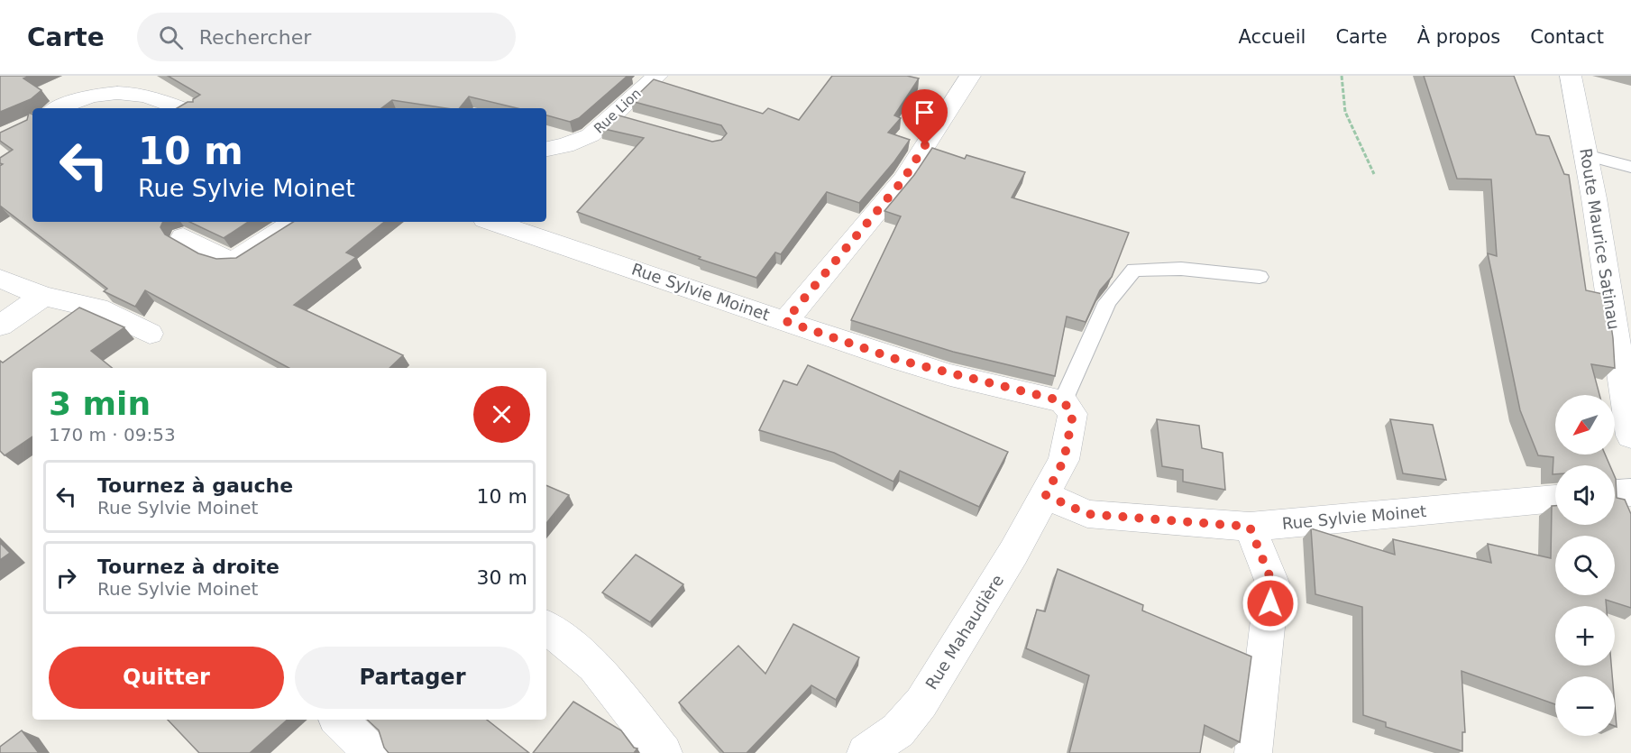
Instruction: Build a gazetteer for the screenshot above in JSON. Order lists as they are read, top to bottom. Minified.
{"streets":{"street":["Rue Lion","Route Maurice Satinau","Rue Sylvie Moinet","Rue Mahaudière"]},"crossings":[["Rue Sylvie Moinet","Rue Mahaudière"]],"north":"bottom left","page":{"header":"Carte","search":"Rechercher","nav":["Accueil","Carte","À propos","Contact"],"turn":["10 m","Rue Sylvie Moinet"],"heading":["3 min","170 m · 09:53"],"map_buttons":["+","−"],"list":[{"name":"Tournez à gauche","note":"Rue Sylvie Moinet","value":"10 m"},{"name":"Tournez à droite","note":"Rue Sylvie Moinet","value":"30 m"}],"buttons":["Quitter","Partager"]}}
